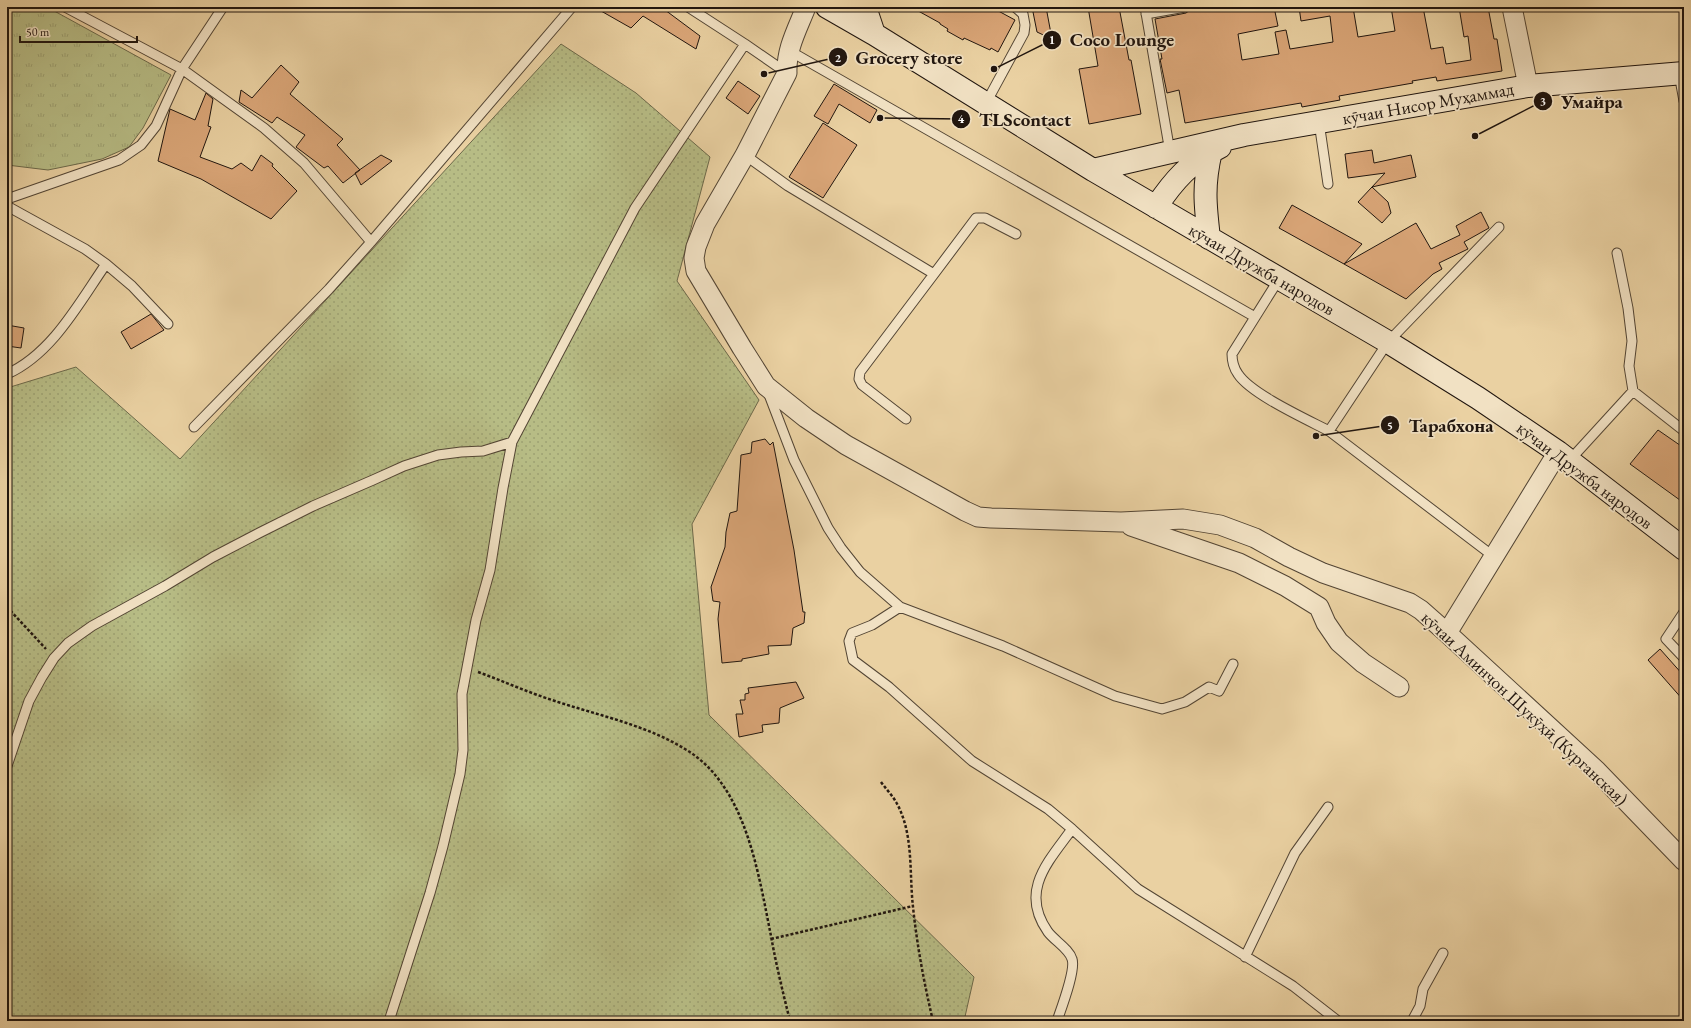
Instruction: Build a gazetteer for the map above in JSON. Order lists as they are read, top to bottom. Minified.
{"streets":{"main road":["кӯчаи Нисор Муҳаммад","кӯчаи Дружба народов"],"street":["кӯчаи Аминҷон Шукӯҳӣ (Курганская)"]},"crossings":[["кӯчаи Нисор Муҳаммад","кӯчаи Дружба народов"]],"places":["Coco Lounge","Grocery store","TLScontact","Умайра","Тарабхона"],"scale_bar":"50 m"}
